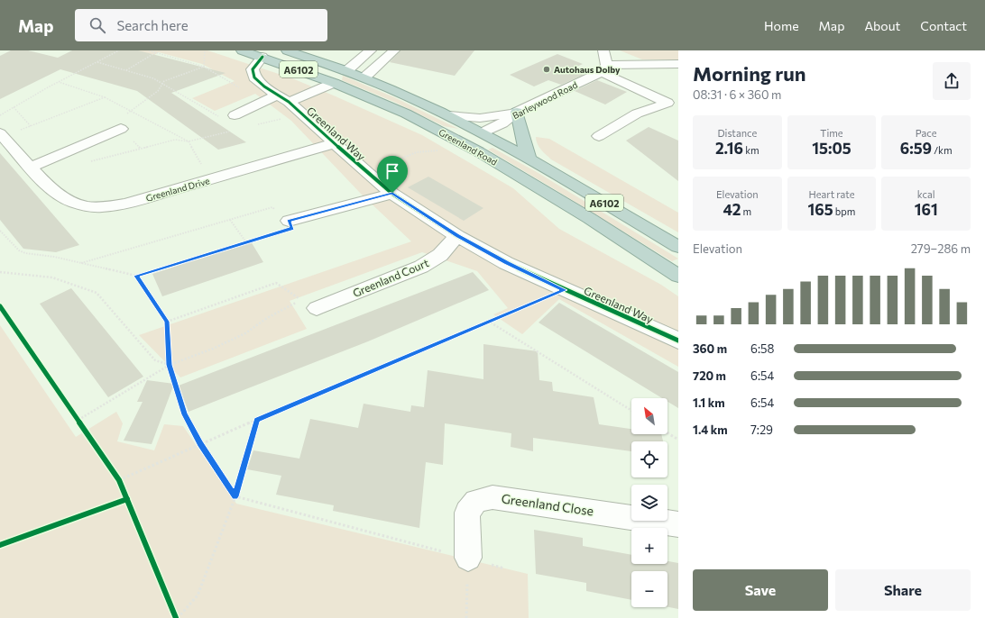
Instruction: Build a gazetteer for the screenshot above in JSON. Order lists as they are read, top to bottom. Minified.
{"streets":{"highway":["A6102","Greenland Road"],"street":["Barleywood Road","Greenland Way","Greenland Drive","Greenland Court","Greenland Close"]},"crossings":[["Barleywood Road","Greenland Road"],["Greenland Way","Greenland Road"],["Greenland Way","Greenland Drive"],["Greenland Way","Greenland Court"]],"places":["Autohaus Dolby"],"north":"top left","page":{"header":"Map","search":"Search here","nav":["Home","Map","About","Contact"],"heading":["Morning run","08:31 · 6 × 360 m"],"stats":[["Distance","2.16 km"],["Time","15:05"],["Pace","6:59 /km"],["Elevation","42 m"],["Heart rate","165 bpm"],["kcal","161"]],"chart":["Elevation","279–286 m"],"list":[{"name":"360 m","note":"6:58"},{"name":"720 m","note":"6:54"},{"name":"1.1 km","note":"6:54"},{"name":"1.4 km","note":"7:29"}],"map_buttons":["+","−"],"buttons":["Save","Share"]}}
